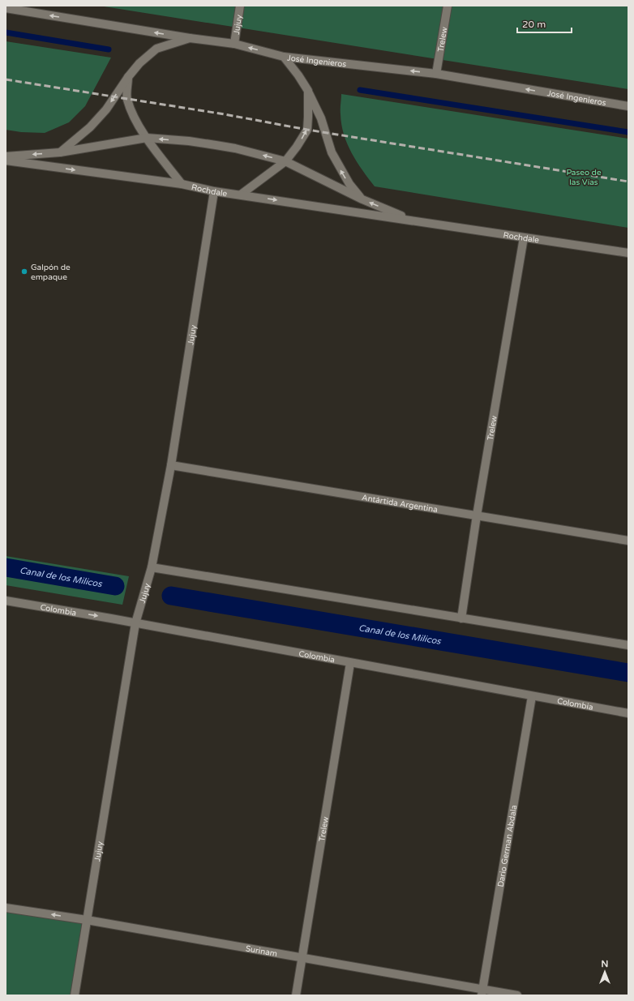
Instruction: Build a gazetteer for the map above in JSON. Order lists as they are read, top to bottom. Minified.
{"streets":{"street":["Jujuy","Trelew","José Ingenieros","Rochdale","Antártida Argentina","Colombia","Dario German Abdala","Surinam"]},"crossings":[["Jujuy","José Ingenieros"],["Jujuy","Rochdale"],["Jujuy","Antártida Argentina"],["Jujuy","Colombia"],["Jujuy","Surinam"],["Trelew","José Ingenieros"],["Trelew","Rochdale"],["Trelew","Antártida Argentina"],["Trelew","Colombia"],["Trelew","Surinam"],["José Ingenieros","Rochdale"],["Colombia","Dario German Abdala"],["Dario German Abdala","Surinam"]],"one_way":["José Ingenieros"],"water":["Canal de los Milicos"],"parks":["Paseo de las Vías"],"places":["Galpón de empaque"],"scale_bar":"20 m","north":"top"}
